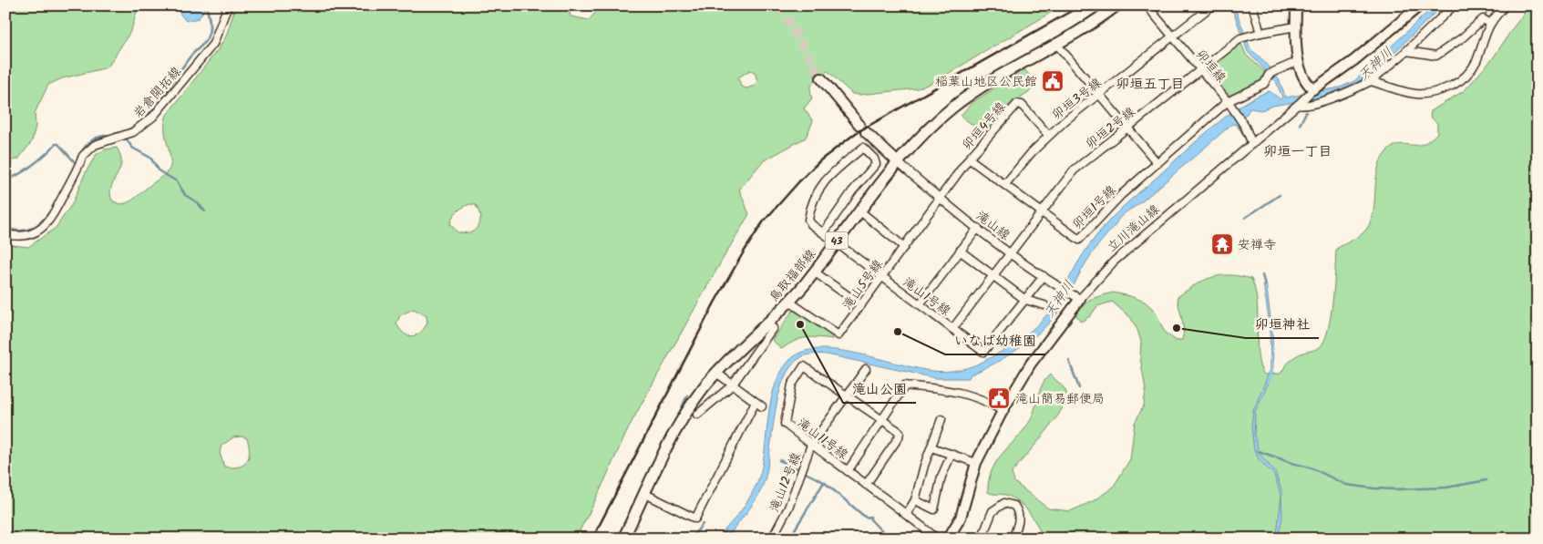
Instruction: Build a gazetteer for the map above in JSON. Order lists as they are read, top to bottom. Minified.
{"streets":{"main road":["43","鳥取福部線"],"street":["卯垣線","岩倉開拓線","卯垣3号線","卯垣4号線","卯垣2号線","卯垣1号線","滝山線","立川滝山線","滝山5号線","滝山1号線","滝山11号線","滝山12号線"]},"crossings":[["卯垣線","卯垣3号線"],["卯垣線","卯垣2号線"],["卯垣線","卯垣1号線"],["卯垣線","立川滝山線"],["卯垣3号線","卯垣4号線"],["卯垣3号線","卯垣1号線"],["卯垣4号線","卯垣1号線"],["卯垣4号線","滝山線"],["卯垣4号線","滝山5号線"],["卯垣2号線","卯垣1号線"],["卯垣2号線","滝山線"],["卯垣2号線","滝山1号線"],["滝山線","立川滝山線"],["滝山線","鳥取福部線"],["滝山線","滝山5号線"],["滝山線","滝山1号線"],["鳥取福部線","滝山5号線"],["鳥取福部線","滝山1号線"],["滝山5号線","滝山1号線"],["滝山11号線","滝山12号線"]],"districts":["卯垣五丁目","卯垣一丁目"],"water":["天神川"],"places":{"public building":["稲葉山地区公民館","滝山簡易郵便局"],"temple":["安禅寺"],"other":["滝山公園","卯垣神社","いなば幼稚園"]}}
